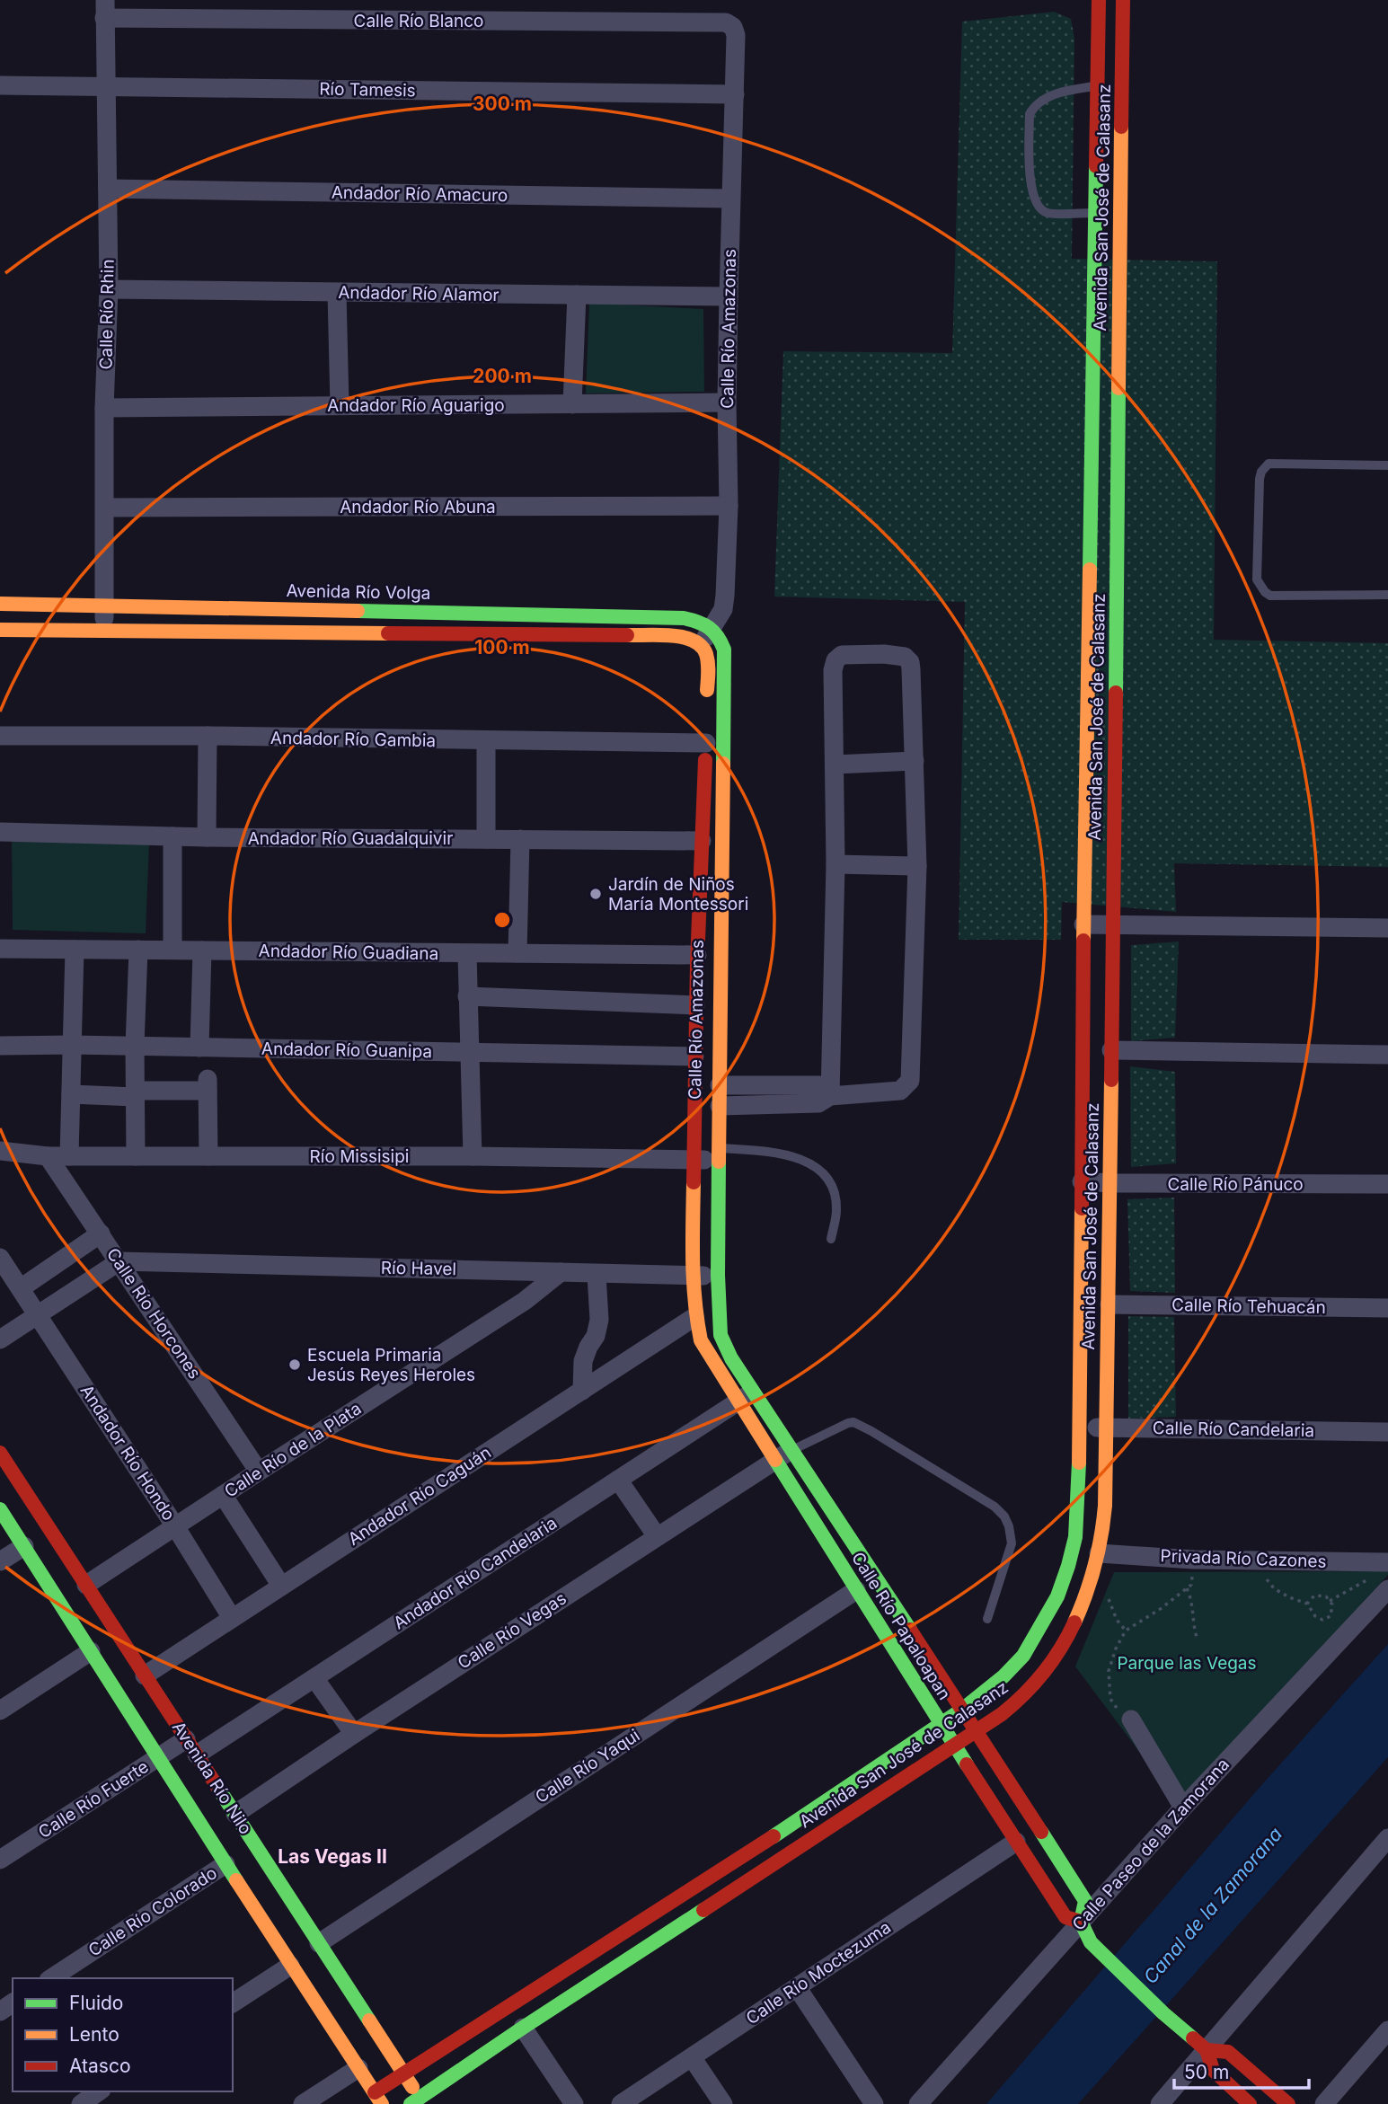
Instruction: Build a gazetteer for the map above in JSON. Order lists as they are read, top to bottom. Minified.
{"streets":{"street":["Calle Río Blanco","Río Tamesis","Andador Río Amacuro","Avenida San José de Calasanz","Andador Río Alamor","Calle Río Rhin","Calle Río Amazonas","Andador Río Aguarigo","Andador Río Abuna","Avenida Río Volga","Andador Río Gambia","Andador Río Guadalquivir","Andador Río Guadiana","Andador Río Guanipa","Río Missisipi","Calle Río Pánuco","Río Havel","Calle Río Tehuacán","Calle Río Horcones","Calle Río Candelaria","Calle Río de la Plata","Andador Río Hondo","Andador Río Caguán","Privada Río Cazones","Andador Río Candelaria","Calle Río Papaloapan","Calle Río Vegas","Calle Río Yaqui","Avenida Río Nilo","Calle Río Fuerte","Calle Paseo de la Zamorana","Calle Río Colorado","Calle Río Moctezuma"]},"crossings":[["Calle Río Blanco","Calle Río Rhin"],["Calle Río Blanco","Calle Río Amazonas"],["Río Tamesis","Calle Río Rhin"],["Río Tamesis","Calle Río Amazonas"],["Andador Río Amacuro","Calle Río Rhin"],["Andador Río Amacuro","Calle Río Amazonas"],["Avenida San José de Calasanz","Calle Río Pánuco"],["Avenida San José de Calasanz","Calle Río Tehuacán"],["Avenida San José de Calasanz","Calle Río Candelaria"],["Avenida San José de Calasanz","Privada Río Cazones"],["Avenida San José de Calasanz","Calle Río Papaloapan"],["Avenida San José de Calasanz","Avenida Río Nilo"],["Andador Río Alamor","Calle Río Rhin"],["Andador Río Alamor","Calle Río Amazonas"],["Calle Río Rhin","Andador Río Aguarigo"],["Calle Río Rhin","Andador Río Abuna"],["Calle Río Rhin","Avenida Río Volga"],["Calle Río Amazonas","Andador Río Aguarigo"],["Calle Río Amazonas","Andador Río Abuna"],["Calle Río Amazonas","Avenida Río Volga"],["Calle Río Amazonas","Andador Río Gambia"],["Calle Río Amazonas","Andador Río Guadalquivir"],["Calle Río Amazonas","Andador Río Guadiana"],["Calle Río Amazonas","Andador Río Guanipa"],["Calle Río Amazonas","Río Missisipi"],["Calle Río Amazonas","Río Havel"],["Calle Río Amazonas","Andador Río Caguán"],["Calle Río Amazonas","Calle Río Papaloapan"],["Río Missisipi","Calle Río Horcones"],["Río Havel","Calle Río Horcones"],["Río Havel","Calle Río de la Plata"],["Calle Río Horcones","Calle Río de la Plata"],["Calle Río de la Plata","Andador Río Hondo"],["Calle Río de la Plata","Avenida Río Nilo"],["Andador Río Hondo","Andador Río Caguán"],["Andador Río Caguán","Avenida Río Nilo"],["Andador Río Candelaria","Calle Río Papaloapan"],["Andador Río Candelaria","Avenida Río Nilo"],["Andador Río Candelaria","Calle Río Fuerte"],["Calle Río Papaloapan","Calle Río Vegas"],["Calle Río Papaloapan","Calle Río Yaqui"],["Calle Río Papaloapan","Calle Paseo de la Zamorana"],["Calle Río Papaloapan","Calle Río Moctezuma"],["Calle Río Vegas","Avenida Río Nilo"],["Calle Río Yaqui","Avenida Río Nilo"],["Avenida Río Nilo","Calle Río Fuerte"],["Avenida Río Nilo","Calle Río Colorado"]],"districts":["Las Vegas II"],"water":["Canal de la Zamorana"],"parks":["Parque las Vegas"],"places":["Jardín de Niños María Montessori","Escuela Primaria Jesús Reyes Heroles"],"legend":["Fluido","Lento","Atasco"],"scale_bar":"50 m","rings":["300 m","200 m","100 m"]}
